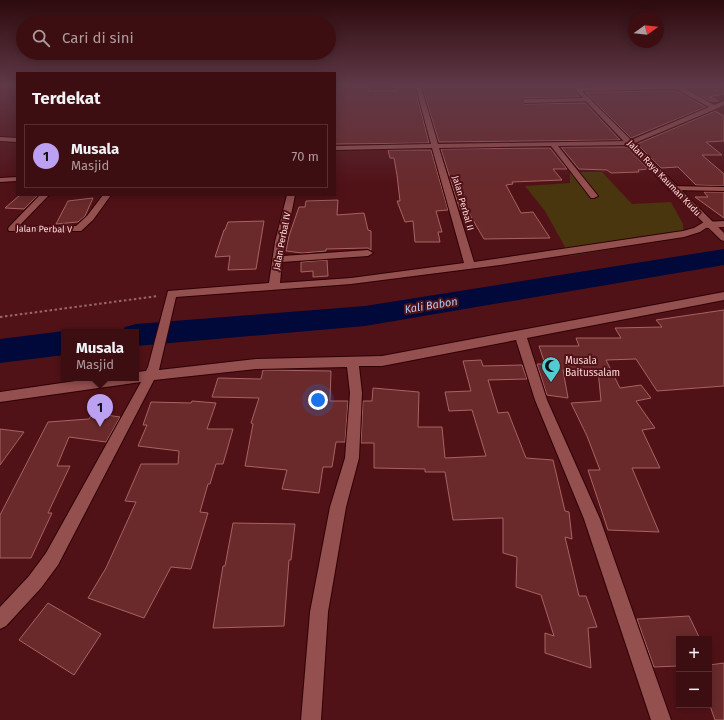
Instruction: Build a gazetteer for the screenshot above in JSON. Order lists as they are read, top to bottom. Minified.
{"streets":{"street":["Jalan Raya Kauman Kudu","Jalan Perbal II","Jalan Perbal V","Jalan Perbal IV"]},"water":["Kali Babon"],"places":{"mosque":["Musala Baitussalam"]},"north":"right","page":{"search":"Cari di sini","heading":"Terdekat","list":[{"mark":"1","name":"Musala","note":"Masjid","value":"70 m"}],"popup":["Musala","Masjid"],"pins":"1","map_buttons":["+","−"]}}
